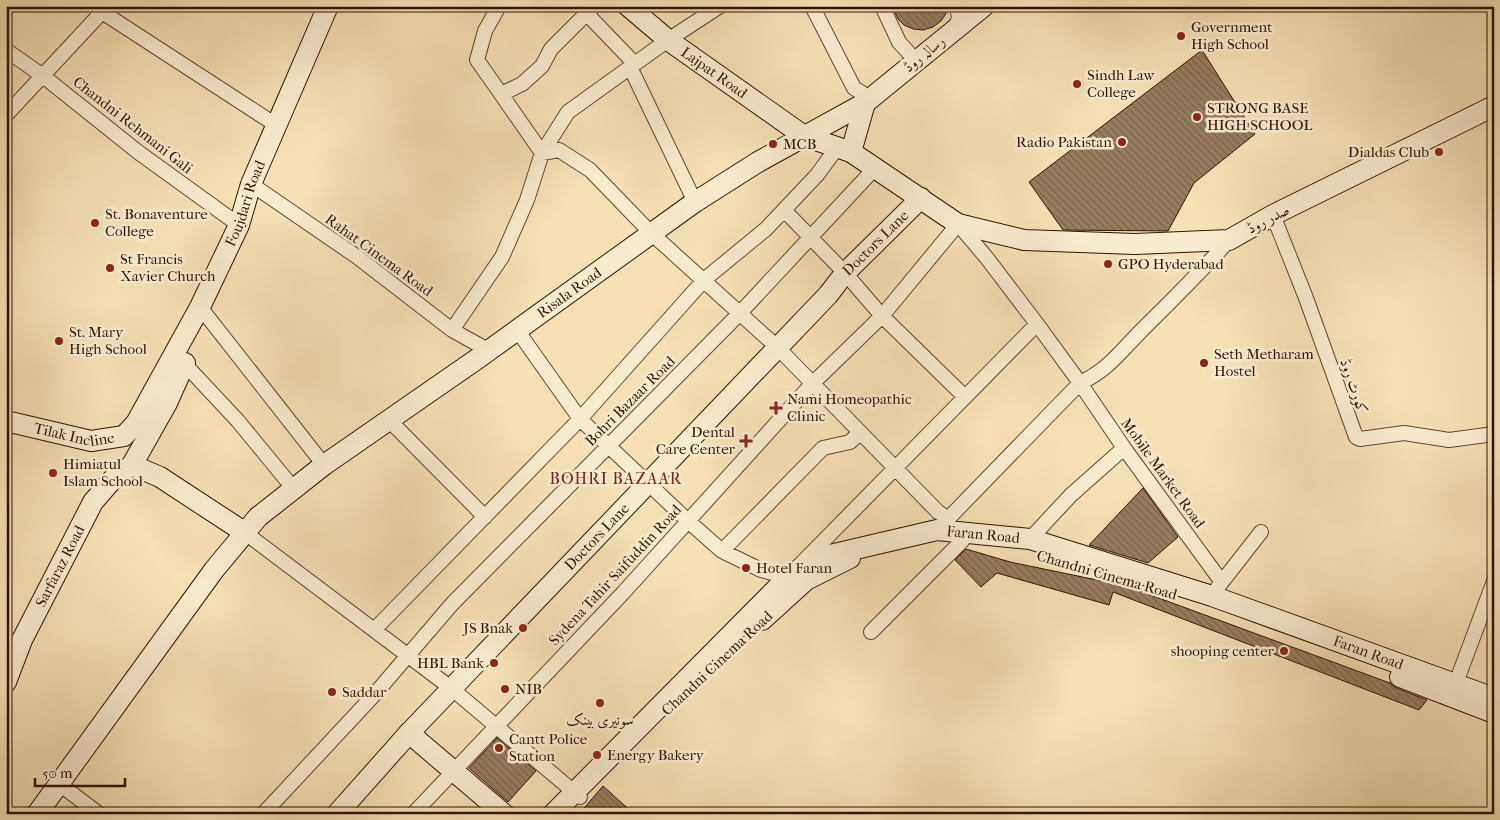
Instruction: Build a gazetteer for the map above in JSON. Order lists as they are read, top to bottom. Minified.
{"streets":{"street":["رسالہ روڈ","Lajpat Road","Chandni Rehmani Gali","Foujdari Road","صدر روڈ","Doctors Lane","Rahat Cinema Road","Risala Road","کورٹ روڈ","Bohri Bazaar Road","Tilak Incline","Mobile Market Road","Faran Road","Sarfaraz Road","Sydena Tahir Saifuddin Road","Chandni Cinema Road"]},"crossings":[["رسالہ روڈ","Risala Road"],["Lajpat Road","Doctors Lane"],["Lajpat Road","Risala Road"],["Lajpat Road","Bohri Bazaar Road"],["Lajpat Road","Mobile Market Road"],["Lajpat Road","Sydena Tahir Saifuddin Road"],["Chandni Rehmani Gali","Foujdari Road"],["Foujdari Road","Rahat Cinema Road"],["Foujdari Road","Tilak Incline"],["صدر روڈ","کورٹ روڈ"],["صدر روڈ","Mobile Market Road"],["Rahat Cinema Road","Risala Road"],["Mobile Market Road","Faran Road"],["Mobile Market Road","Sydena Tahir Saifuddin Road"],["Faran Road","Chandni Cinema Road"]],"districts":["BOHRI BAZAAR"],"places":{"other":["Government High School","Sindh Law College","STRONG BASE HIGH SCHOOL","Radio Pakistan","MCB","Dialdas Club","St. Bonaventure College","GPO Hyderabad","St Francis Xavier Church","St. Mary High School","Seth Metharam Hostel","Himiatul Islam School","Hotel Faran","JS Bnak","shooping center","HBL Bank","NIB","Saddar","سونیری بینک","Cantt Police Station","Energy Bakery"],"health":["Nami Homeopathic Clinic","Dental Care Center"]},"scale_bar":"50 m"}
